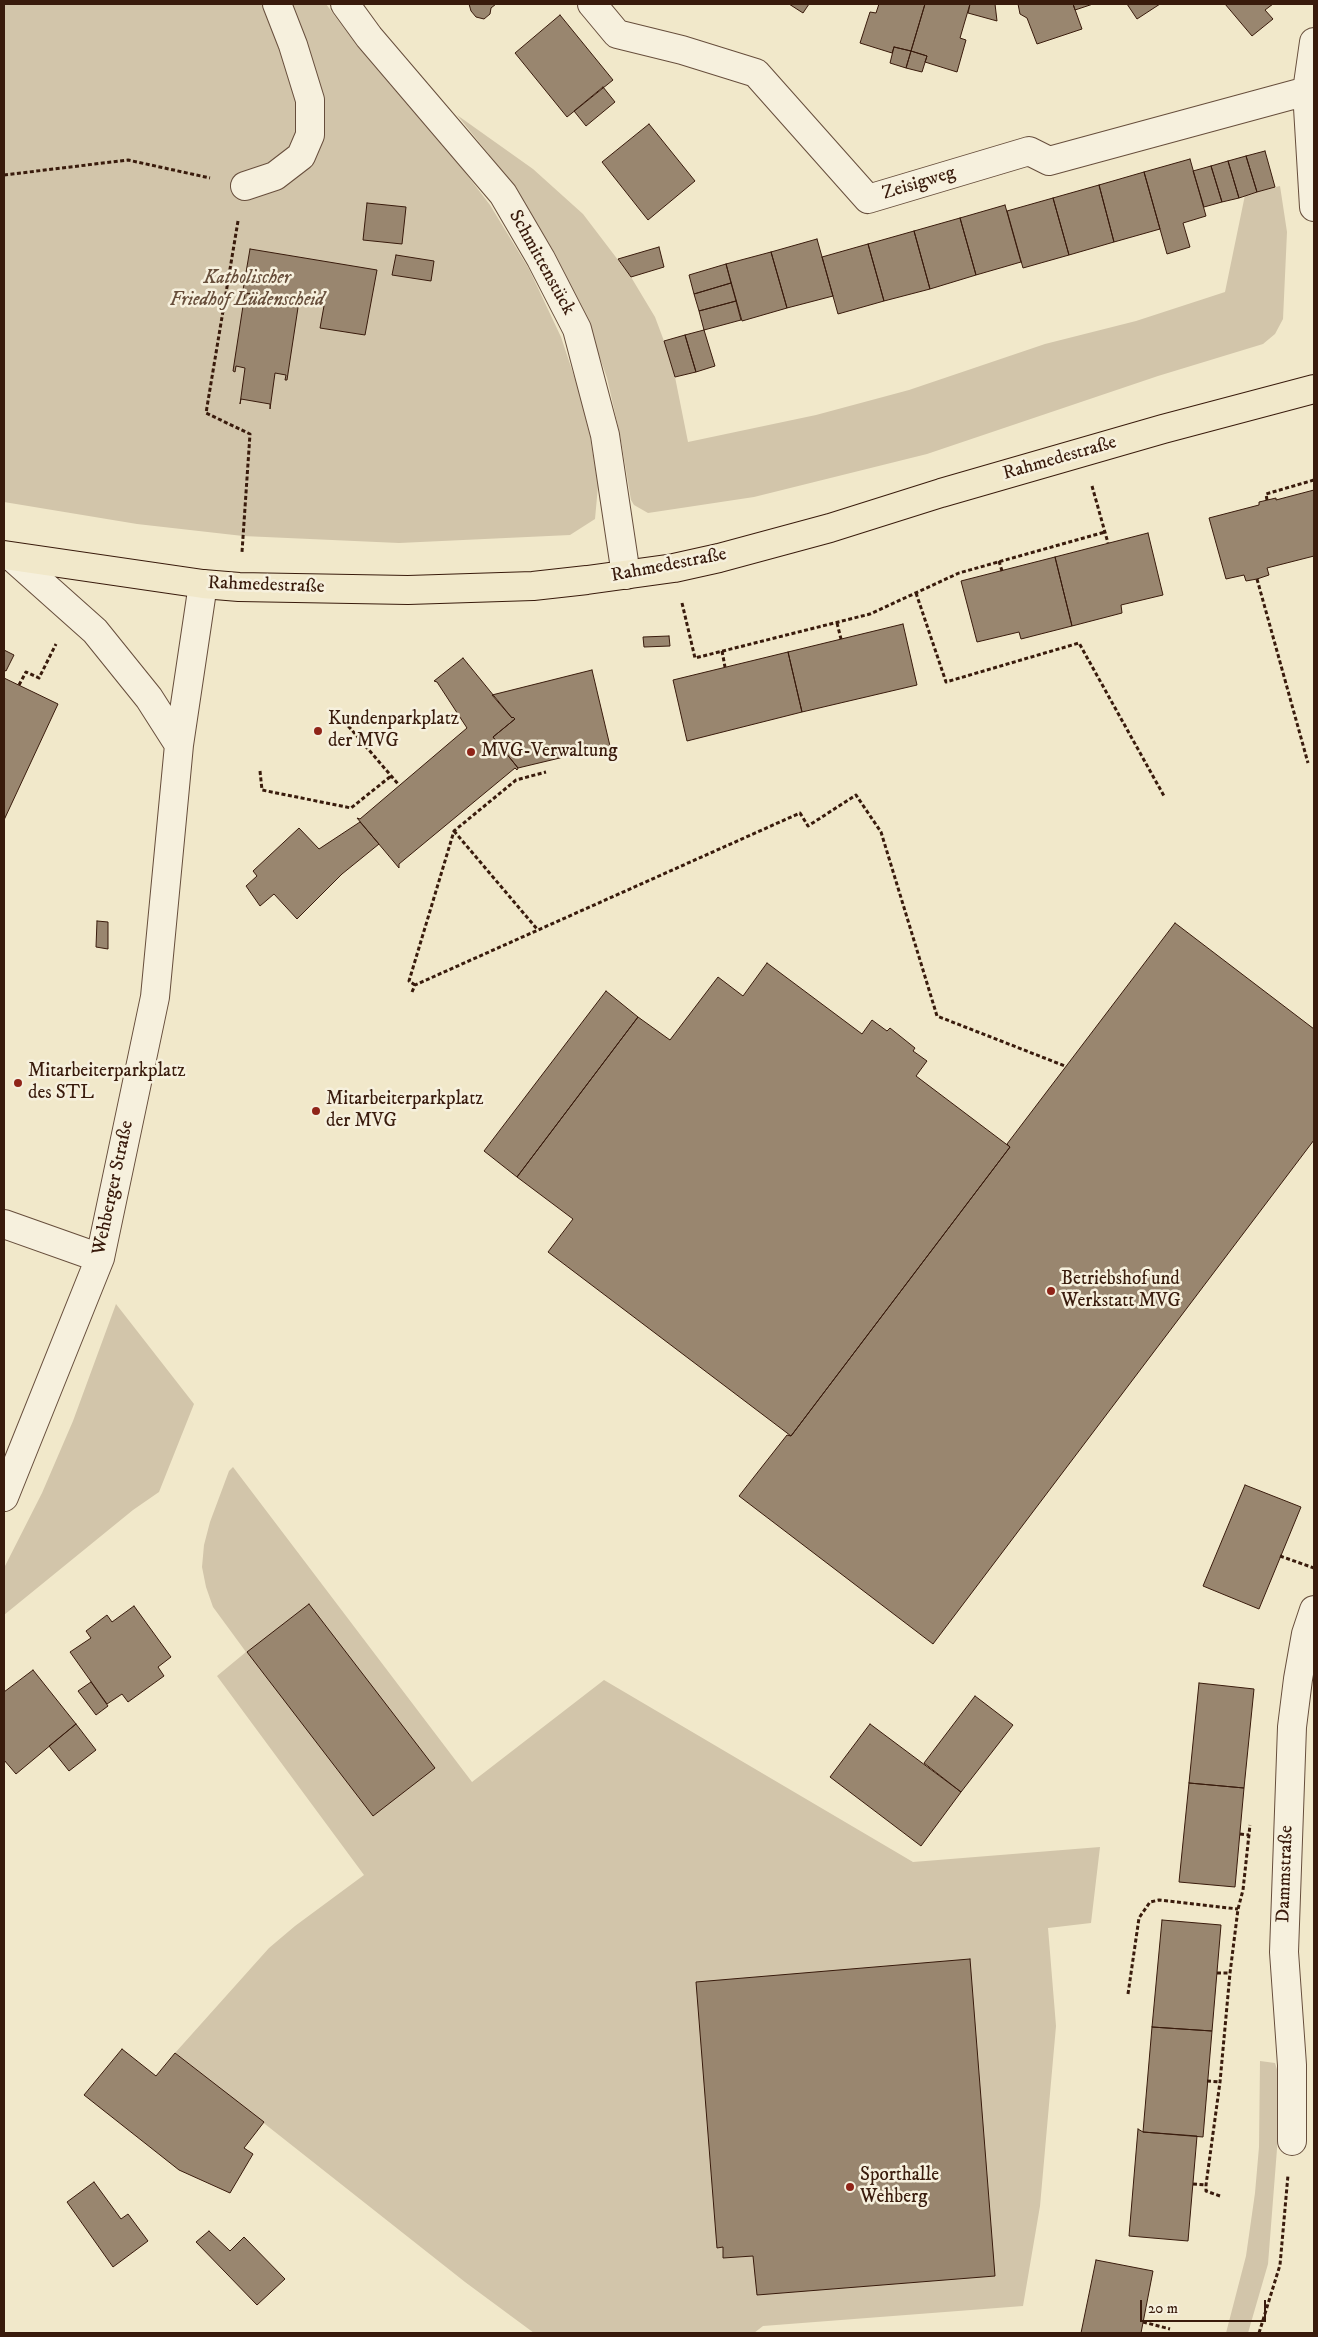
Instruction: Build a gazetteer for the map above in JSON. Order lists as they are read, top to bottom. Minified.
{"streets":{"main road":["Rahmedestraße"],"street":["Zeisigweg","Schmittenstück","Wehberger Straße","Dammstraße"]},"crossings":[["Schmittenstück","Rahmedestraße"],["Rahmedestraße","Wehberger Straße"]],"parks":["Katholischer Friedhof Lüdenscheid"],"places":["Kundenparkplatz der MVG","MVG-Verwaltung","Mitarbeiterparkplatz des STL","Mitarbeiterparkplatz der MVG","Betriebshof und Werkstatt MVG","Sporthalle Wehberg"],"scale_bar":"20 m"}
